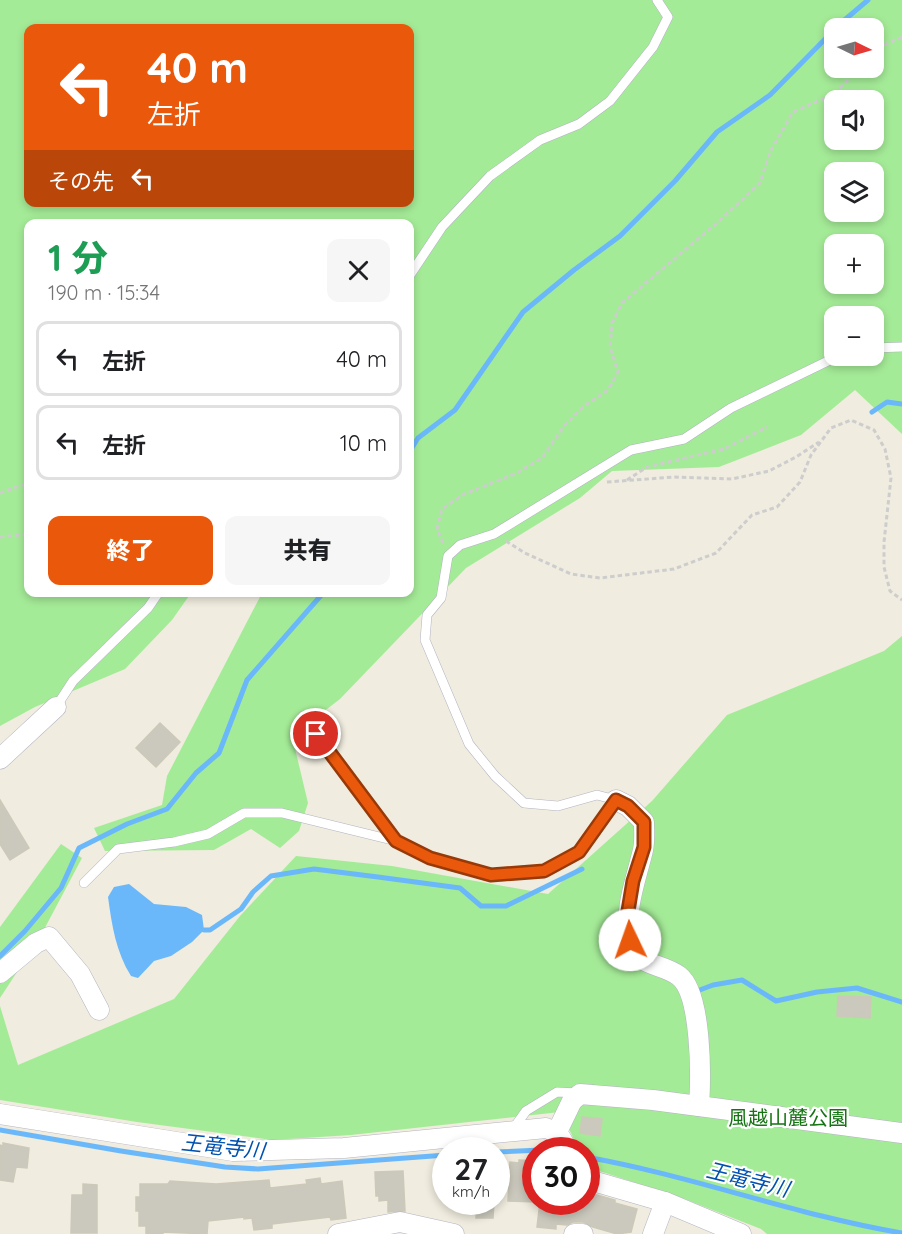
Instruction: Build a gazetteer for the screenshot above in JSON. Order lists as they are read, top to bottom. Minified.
{"water":["王竜寺川"],"parks":["風越山麓公園"],"north":"right","page":{"map_buttons":["+","−"],"turn":["40 m","左折"],"then":"その先","heading":["1 分","190 m · 15:34"],"list":[{"name":"左折","value":"40 m"},{"name":"左折","value":"10 m"}],"buttons":["終了","共有"],"speed":"27 km/h","limit":"30"}}
